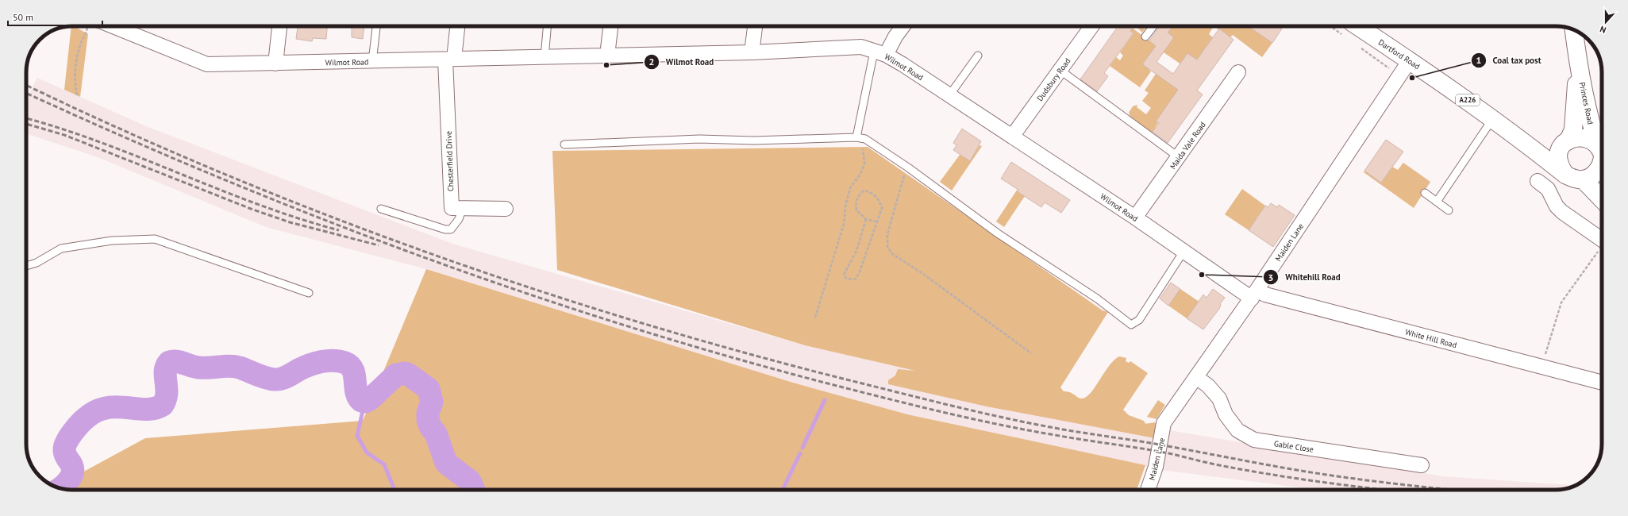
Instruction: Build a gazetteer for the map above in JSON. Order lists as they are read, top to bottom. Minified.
{"streets":{"main road":["Dartford Road","A226","Princes Road"],"street":["Wilmot Road","Dudsbury Road","Maida Vale Road","Chesterfield Drive","Maiden Lane","White Hill Road","Gable Close"]},"crossings":[["Dartford Road","Princes Road"],["Dartford Road","Maiden Lane"],["Wilmot Road","Dudsbury Road"],["Wilmot Road","Maida Vale Road"],["Wilmot Road","Chesterfield Drive"],["Wilmot Road","Maiden Lane"],["Wilmot Road","White Hill Road"],["Maiden Lane","White Hill Road"],["Maiden Lane","Gable Close"]],"places":["Wilmot Road","Coal tax post","Whitehill Road"],"scale_bar":"50 m","north":"bottom"}
